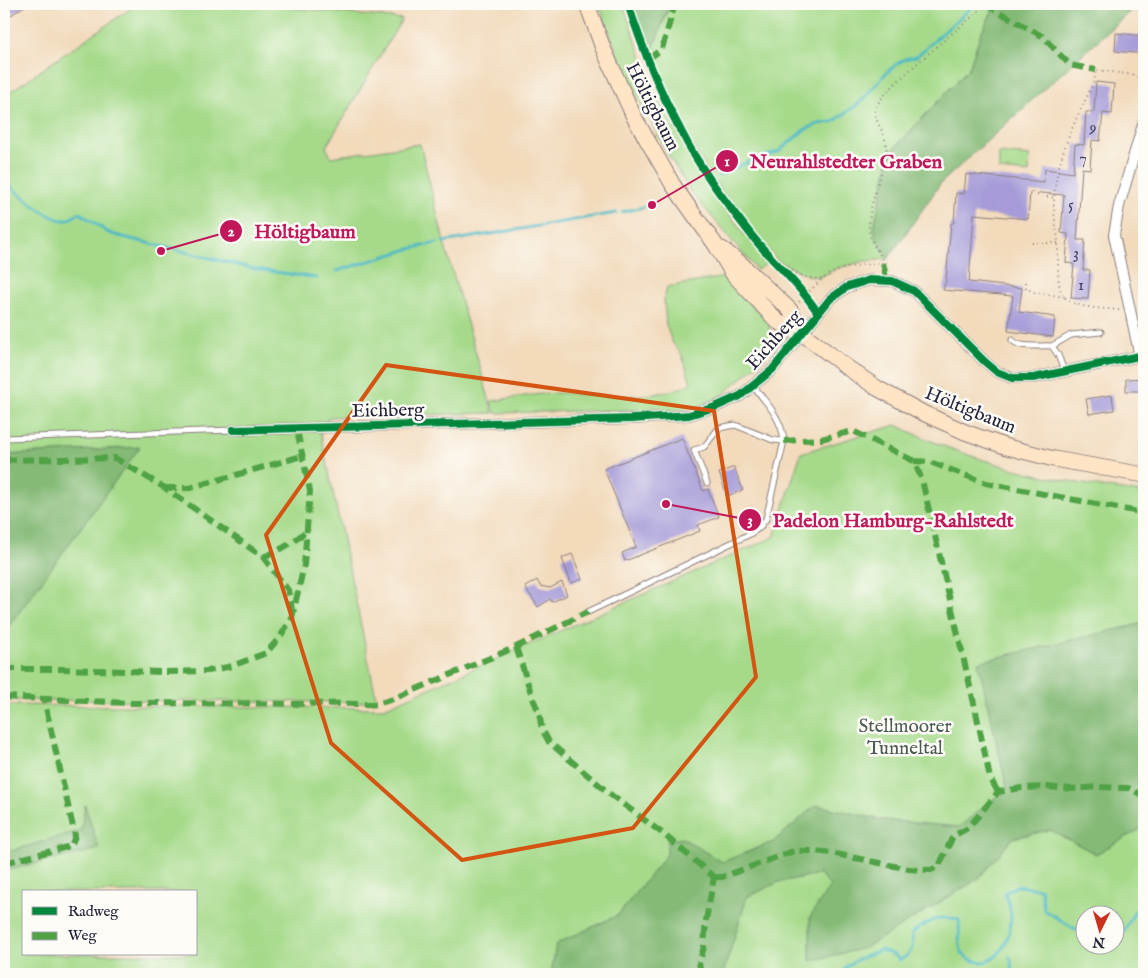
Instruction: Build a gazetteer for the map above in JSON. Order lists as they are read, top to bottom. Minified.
{"streets":{"main road":["Höltigbaum"],"street":["Eichberg"]},"crossings":[["Höltigbaum","Eichberg"]],"parks":["Stellmoorer Tunneltal"],"places":["Neurahlstedter Graben","Höltigbaum","Padelon Hamburg-Rahlstedt"],"house_numbers":["9","7","5","3","1"],"legend":["Radweg","Weg"],"north":"bottom"}
